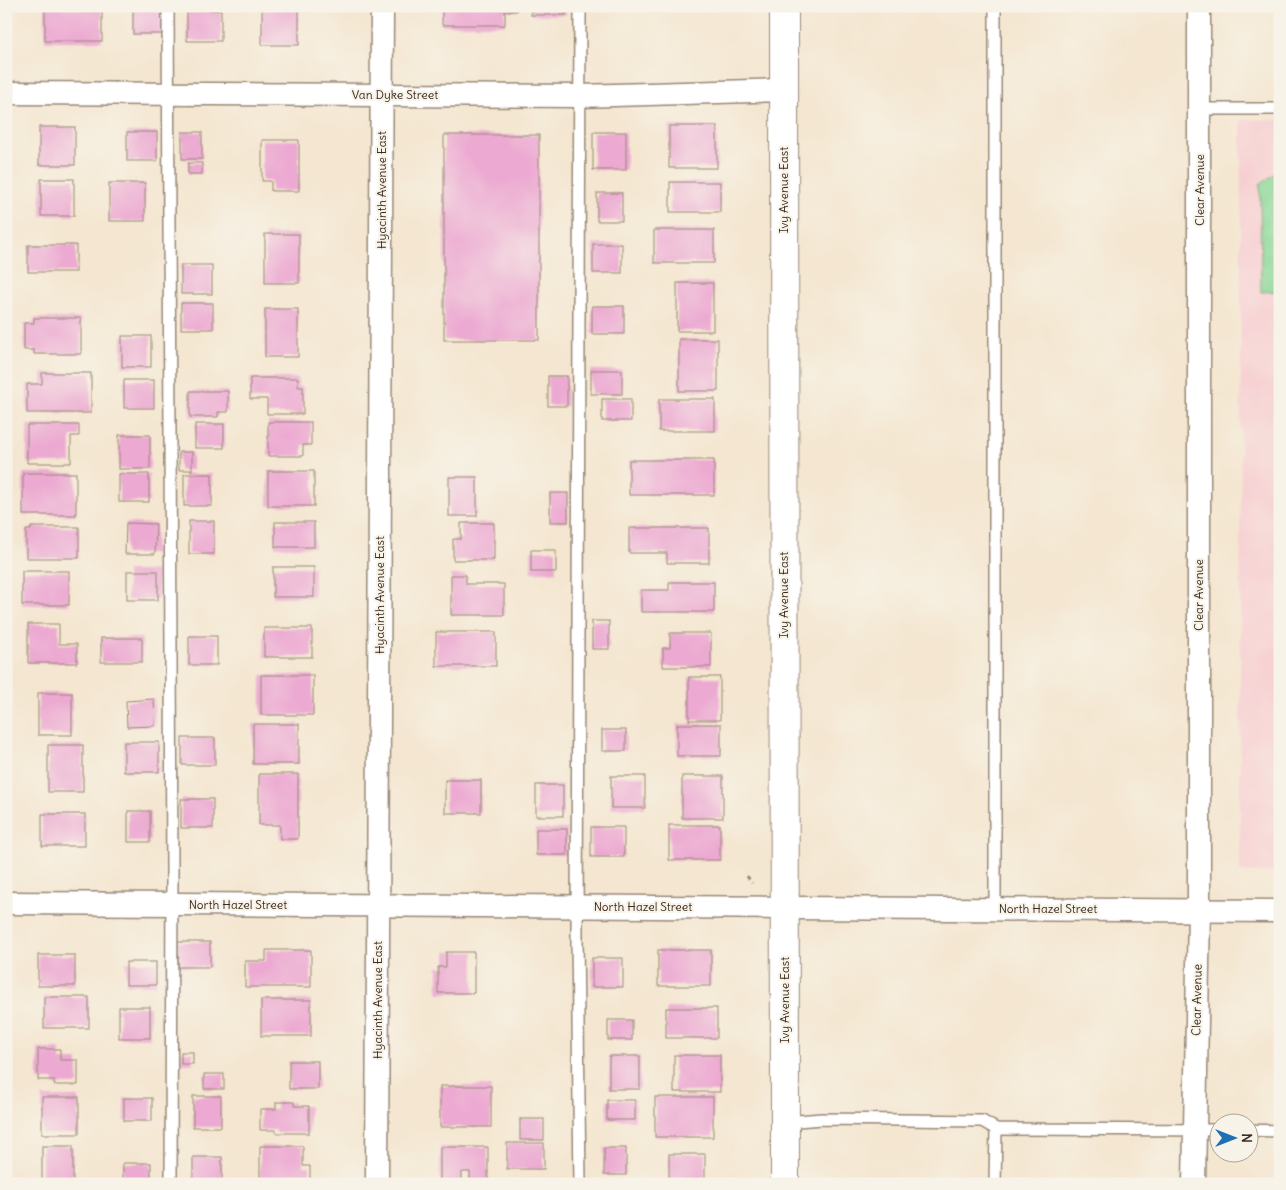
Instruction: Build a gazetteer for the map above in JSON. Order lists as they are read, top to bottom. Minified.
{"streets":{"street":["Van Dyke Street","Hyacinth Avenue East","Ivy Avenue East","Clear Avenue","North Hazel Street"]},"crossings":[["Van Dyke Street","Hyacinth Avenue East"],["Van Dyke Street","Ivy Avenue East"],["Hyacinth Avenue East","North Hazel Street"],["Ivy Avenue East","North Hazel Street"],["Clear Avenue","North Hazel Street"]],"north":"right"}
